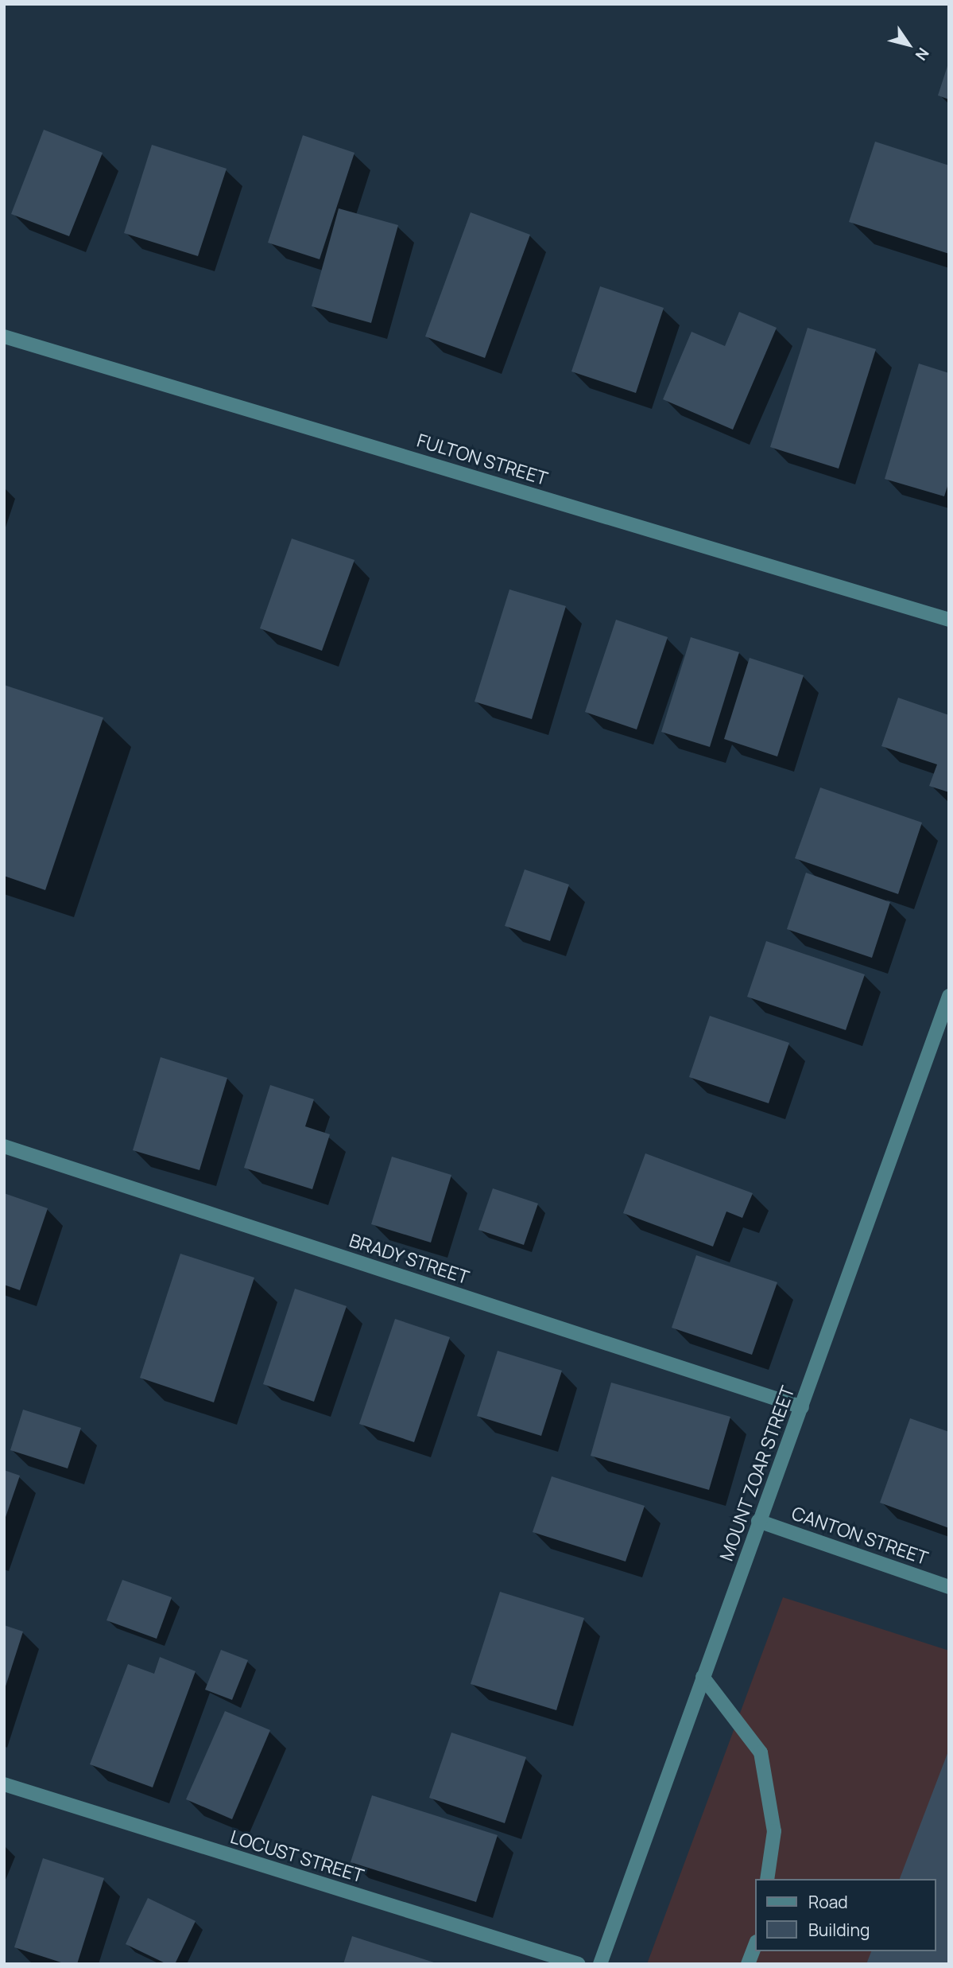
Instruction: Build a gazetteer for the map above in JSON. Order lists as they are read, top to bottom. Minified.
{"streets":{"street":["FULTON STREET","BRADY STREET","MOUNT ZOAR STREET","CANTON STREET","LOCUST STREET"]},"crossings":[["BRADY STREET","MOUNT ZOAR STREET"],["MOUNT ZOAR STREET","CANTON STREET"]],"legend":["Road","Building"],"north":"bottom right"}
